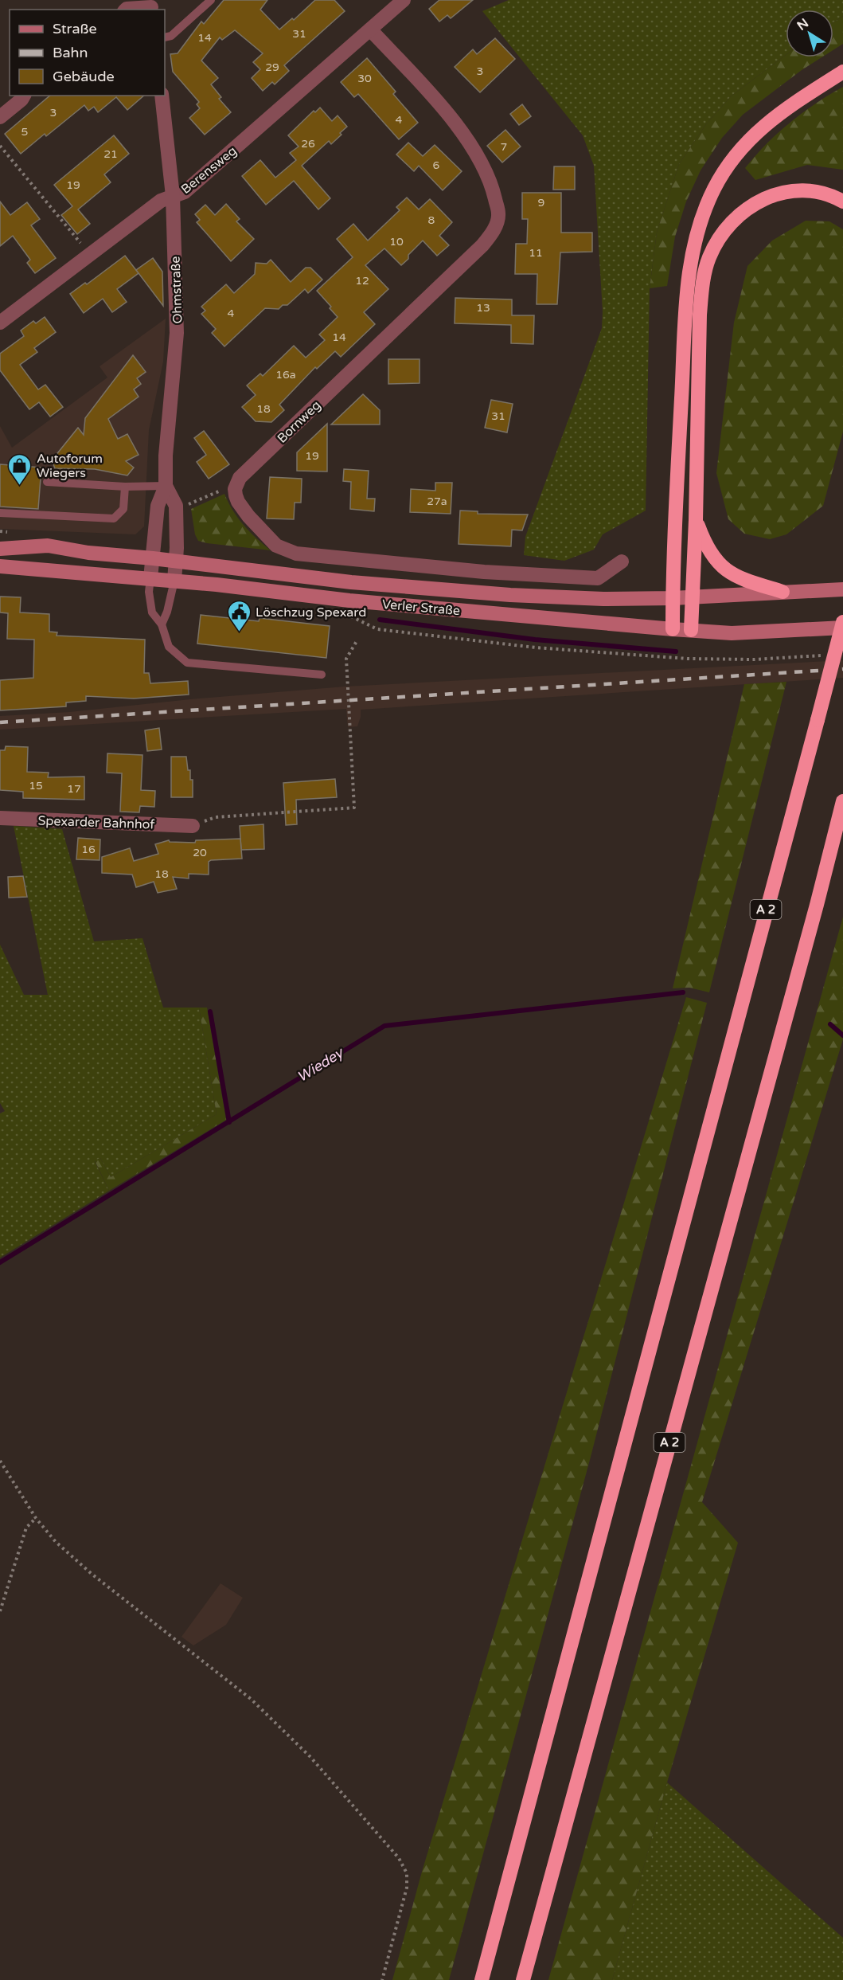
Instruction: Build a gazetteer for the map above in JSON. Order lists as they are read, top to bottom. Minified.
{"streets":{"highway":["A 2"],"main road":["Verler Straße"],"street":["Berensweg","Ohmstraße","Bornweg","Spexarder Bahnhof"]},"crossings":[["Berensweg","Ohmstraße"],["Berensweg","Bornweg"],["Ohmstraße","Verler Straße"]],"water":["Wiedey"],"places":{"shop":["Autoforum Wiegers"],"public building":["Löschzug Spexard"]},"house_numbers":["31","14","29","3","30","3","4","5","26","7","21","6","19","9","8","10","11","12","13","4","14","16a","18","31","19","27a","15","17","16","20","18"],"legend":["Straße","Bahn","Gebäude"],"north":"top left"}
